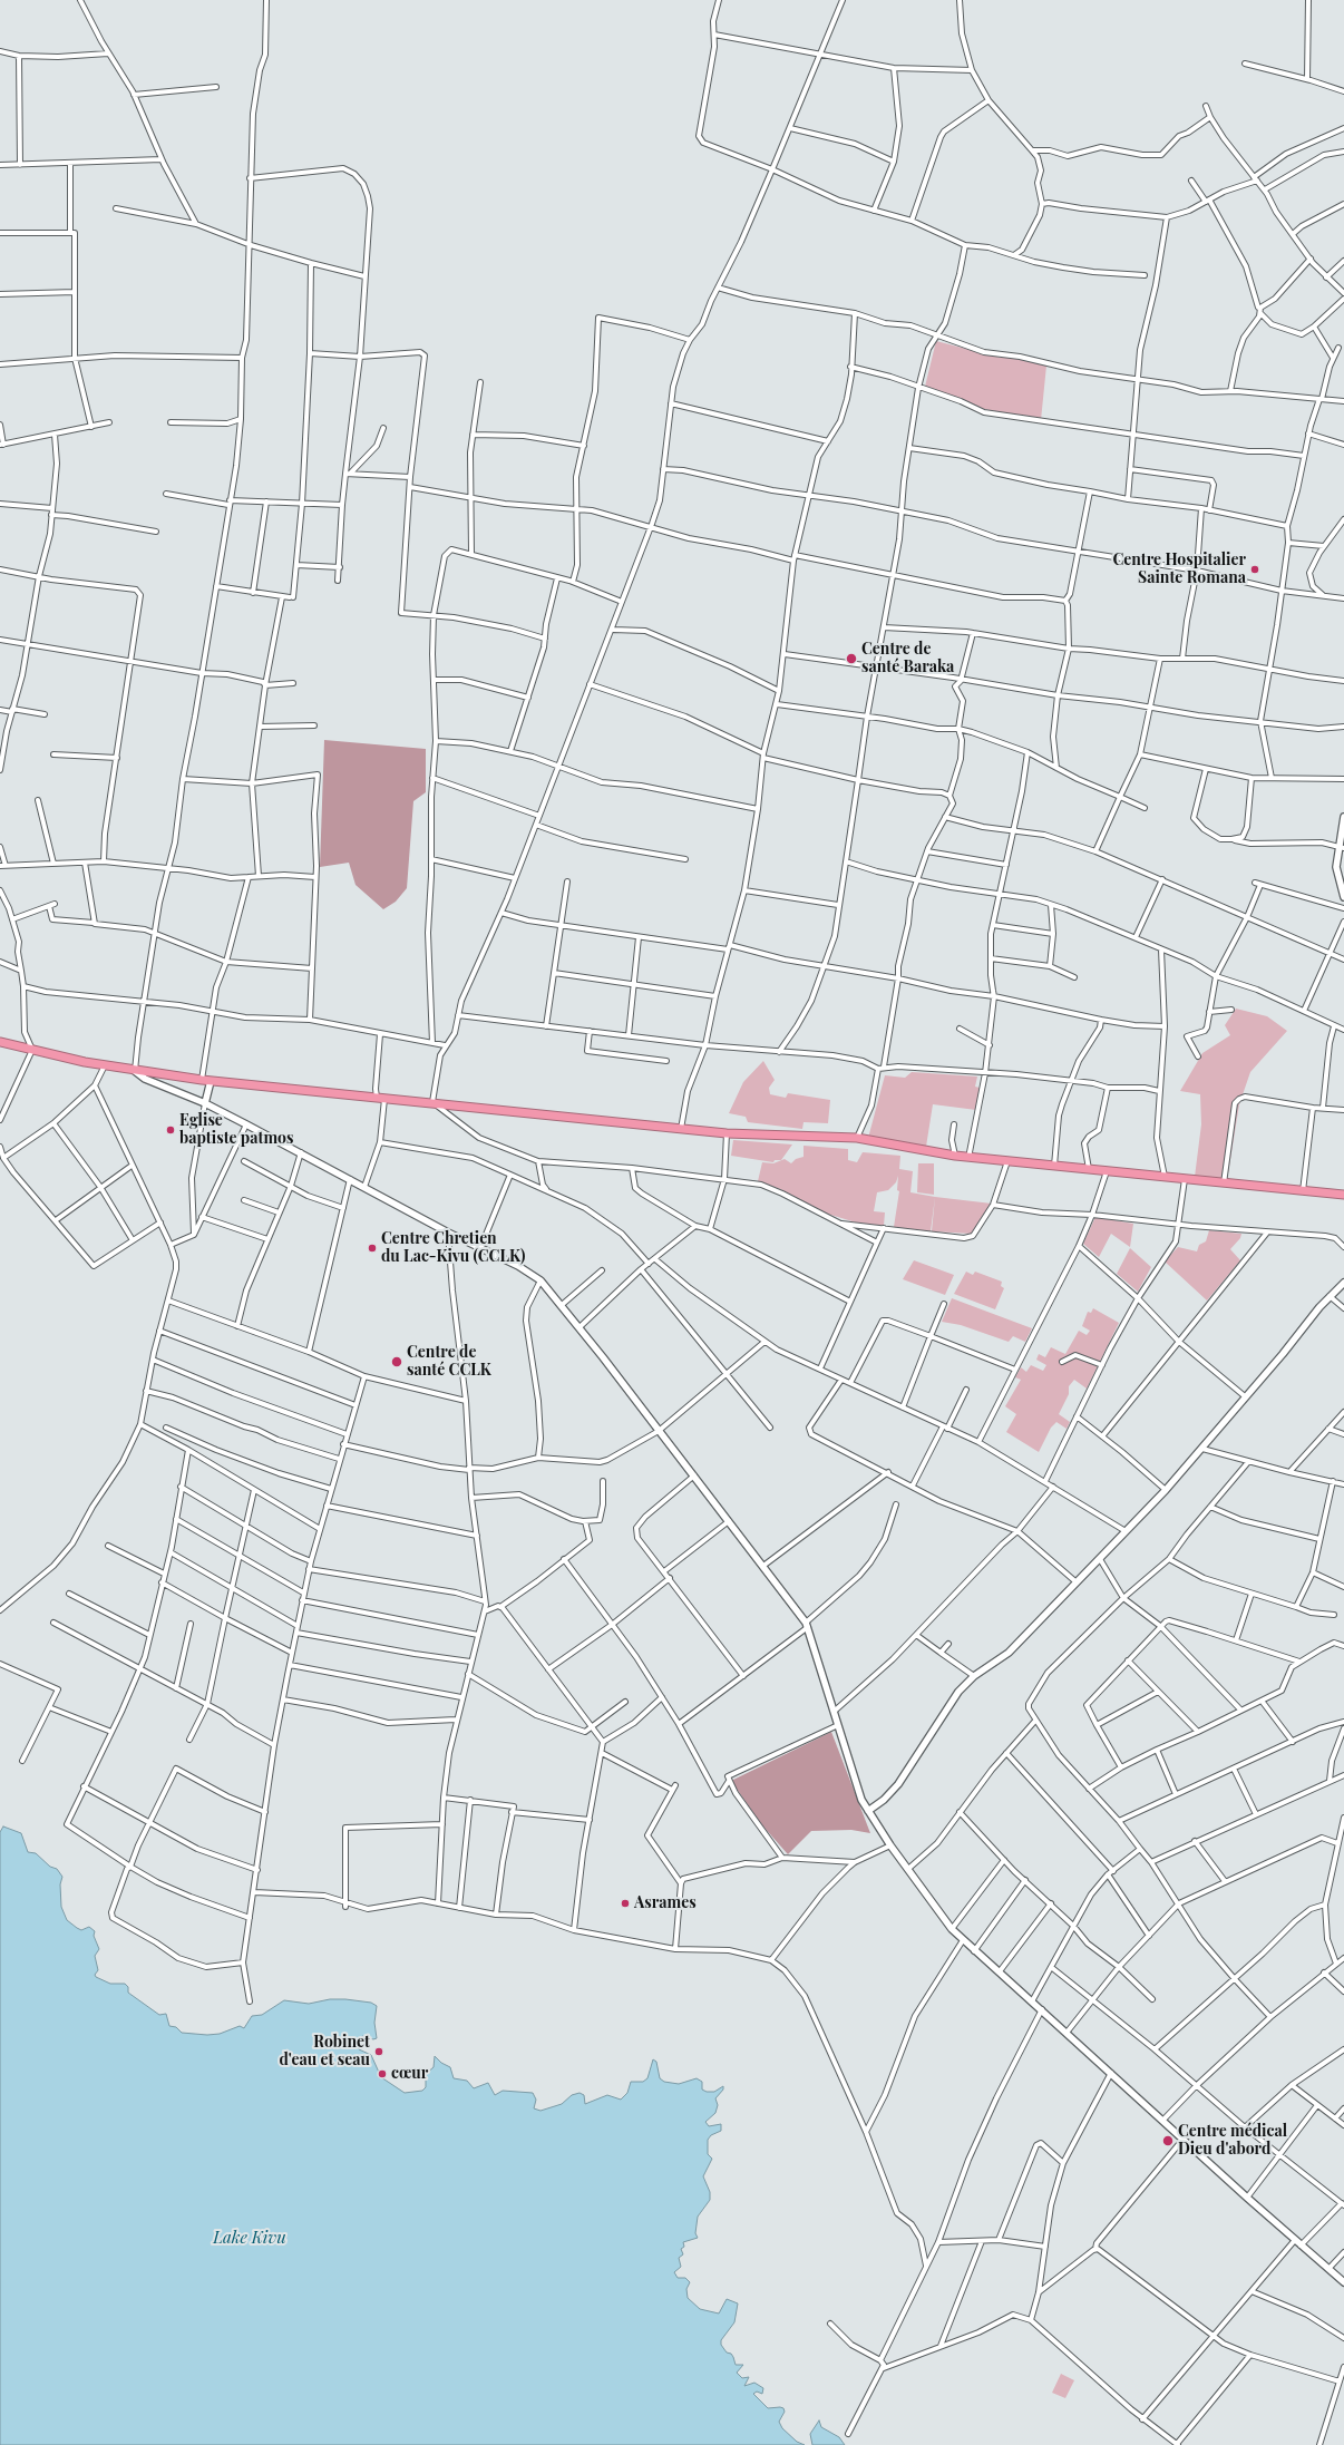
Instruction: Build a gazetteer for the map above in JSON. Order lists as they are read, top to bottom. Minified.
{"water":["Lake Kivu"],"places":["Centre Hospitalier Sainte Romana","Centre de santé Baraka","Eglise baptiste patmos","Centre Chretien du Lac-Kivu (CCLK)","Centre de santé CCLK","Asrames","Robinet d'eau et seau","cœur","Centre médical Dieu d'abord"]}
